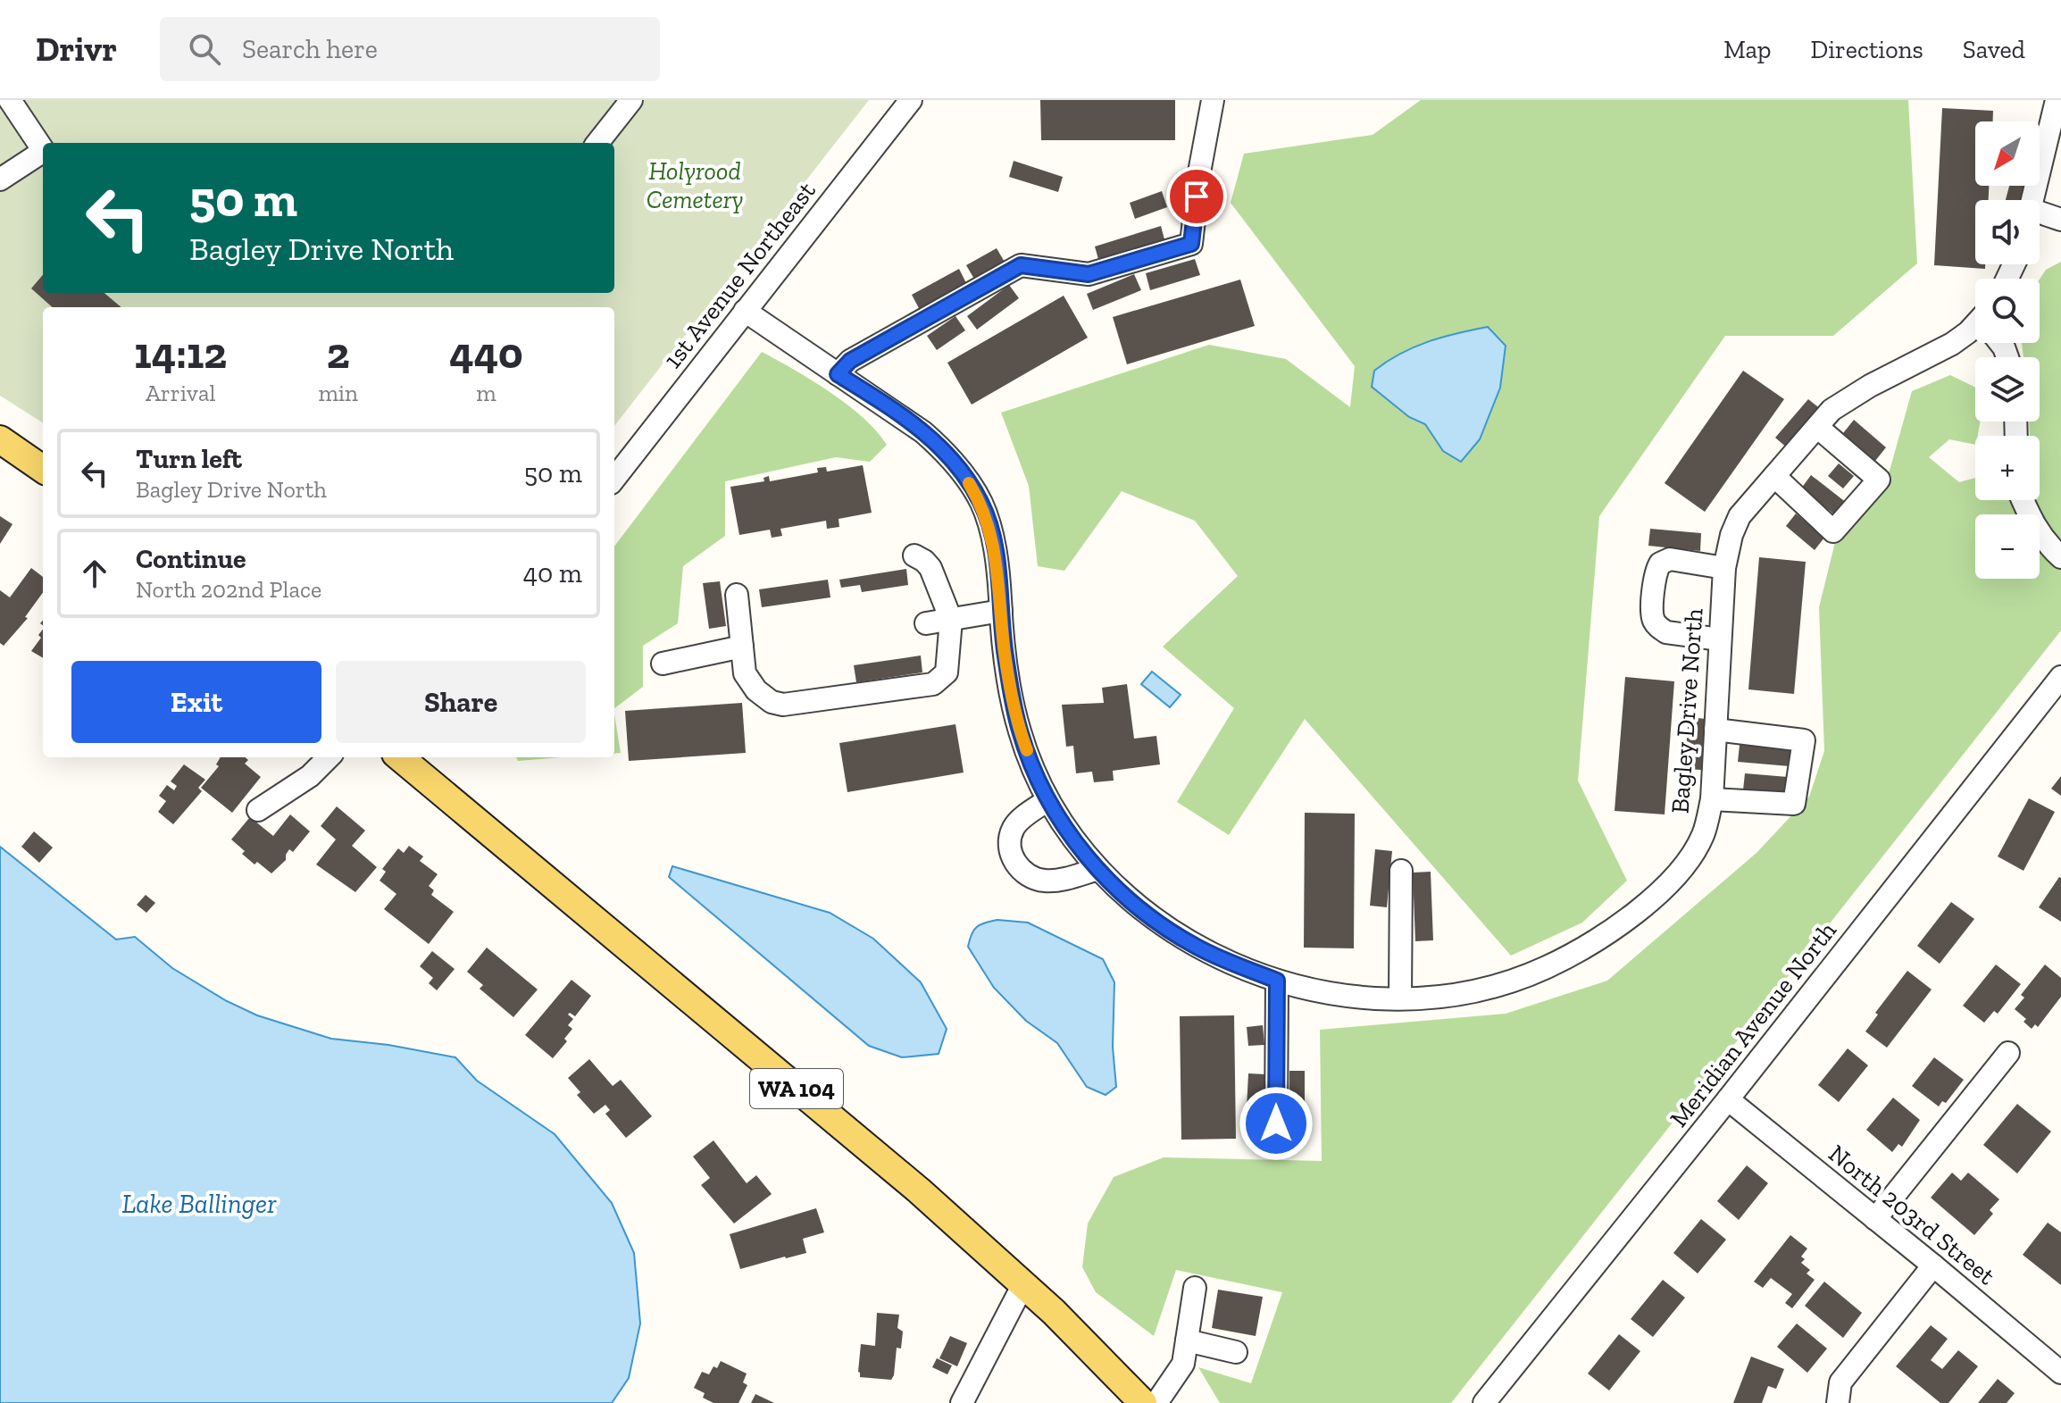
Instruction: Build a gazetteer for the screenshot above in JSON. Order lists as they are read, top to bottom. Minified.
{"streets":{"main road":["WA 104"],"street":["1st Avenue Northeast","Bagley Drive North","Meridian Avenue North","North 203rd Street"]},"crossings":[["1st Avenue Northeast","Bagley Drive North"],["Meridian Avenue North","North 203rd Street"]],"water":["Lake Ballinger"],"parks":["Holyrood Cemetery"],"north":"bottom left","page":{"header":"Drivr","search":"Search here","nav":["Map","Directions","Saved"],"map_buttons":["+","−"],"turn":["50 m","Bagley Drive North"],"eta":["14:12","Arrival","2","min","440","m"],"list":[{"name":"Turn left","note":"Bagley Drive North","value":"50 m"},{"name":"Continue","note":"North 202nd Place","value":"40 m"}],"buttons":["Exit","Share"]}}
